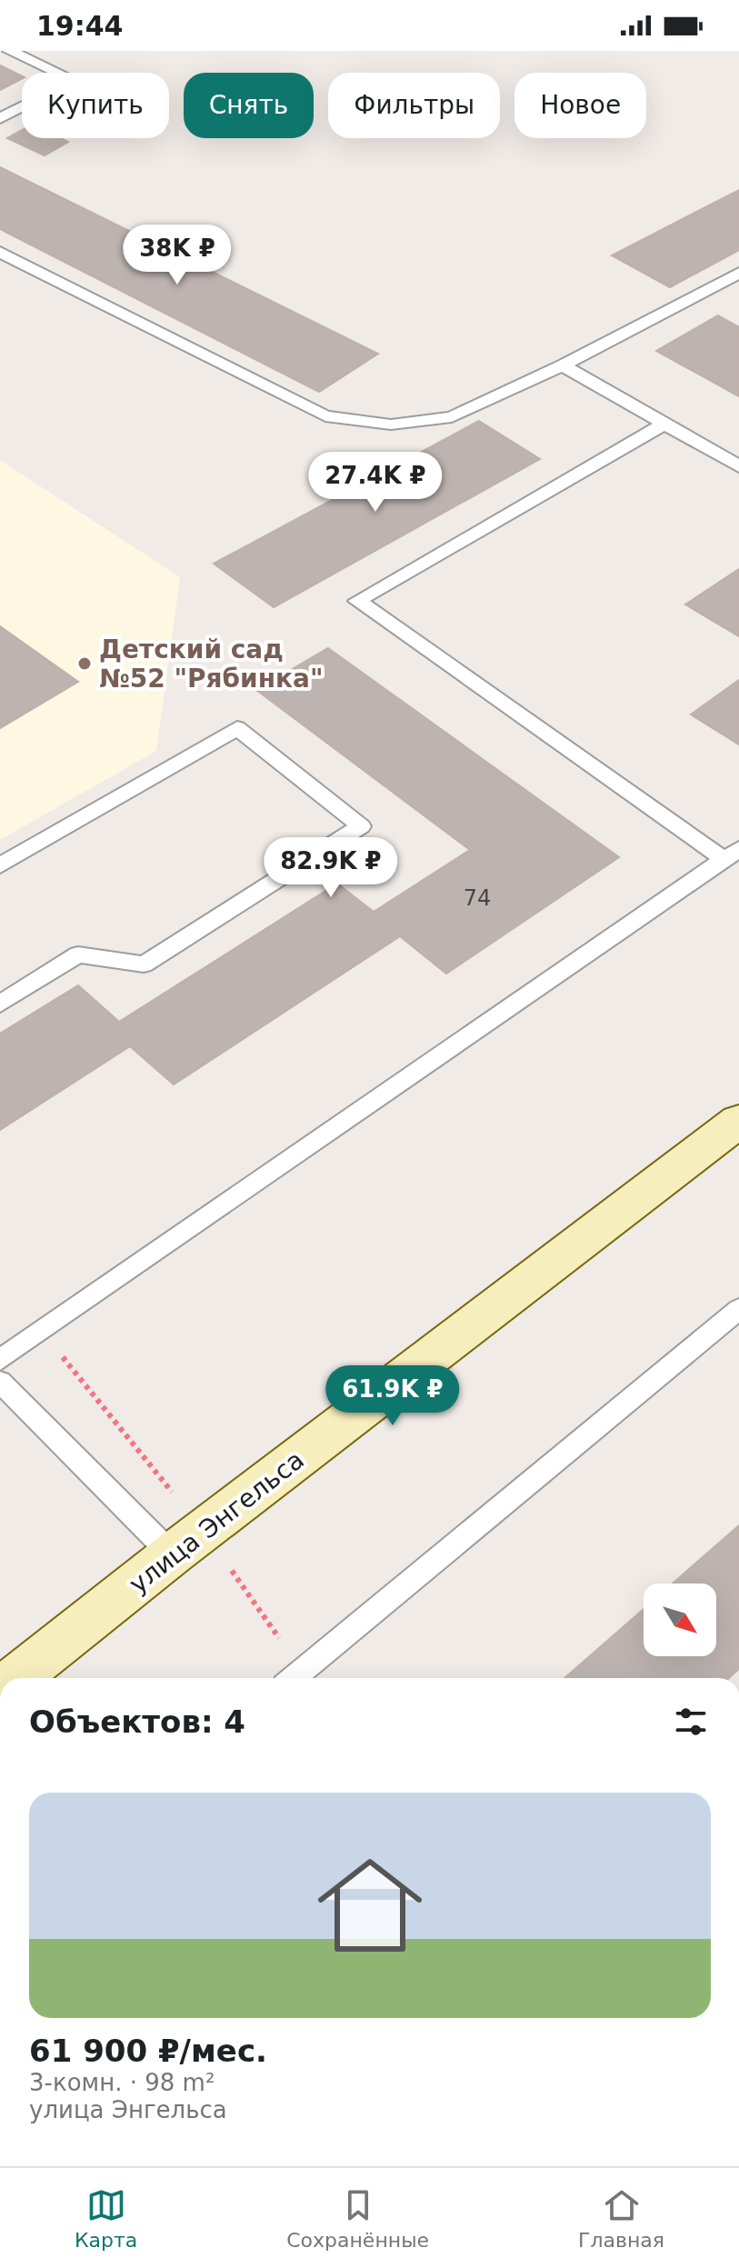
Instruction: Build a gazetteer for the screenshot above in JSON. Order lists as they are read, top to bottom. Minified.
{"streets":{"street":["улица Энгельса"]},"places":["Детский сад №52 \"Рябинка\""],"house_numbers":["74"],"north":"bottom right","page":{"status":"19:44","chip":["Купить","Снять","Фильтры","Новое"],"price":["38K ₽","27.4K ₽","82.9K ₽","61.9K ₽"],"heading":"Объектов: 4","list":[{"name":"61 900 ₽/мес.","note":"3-комн. · 98 m² · улица Энгельса"}],"tabs":["Карта","Сохранённые","Главная"]}}
